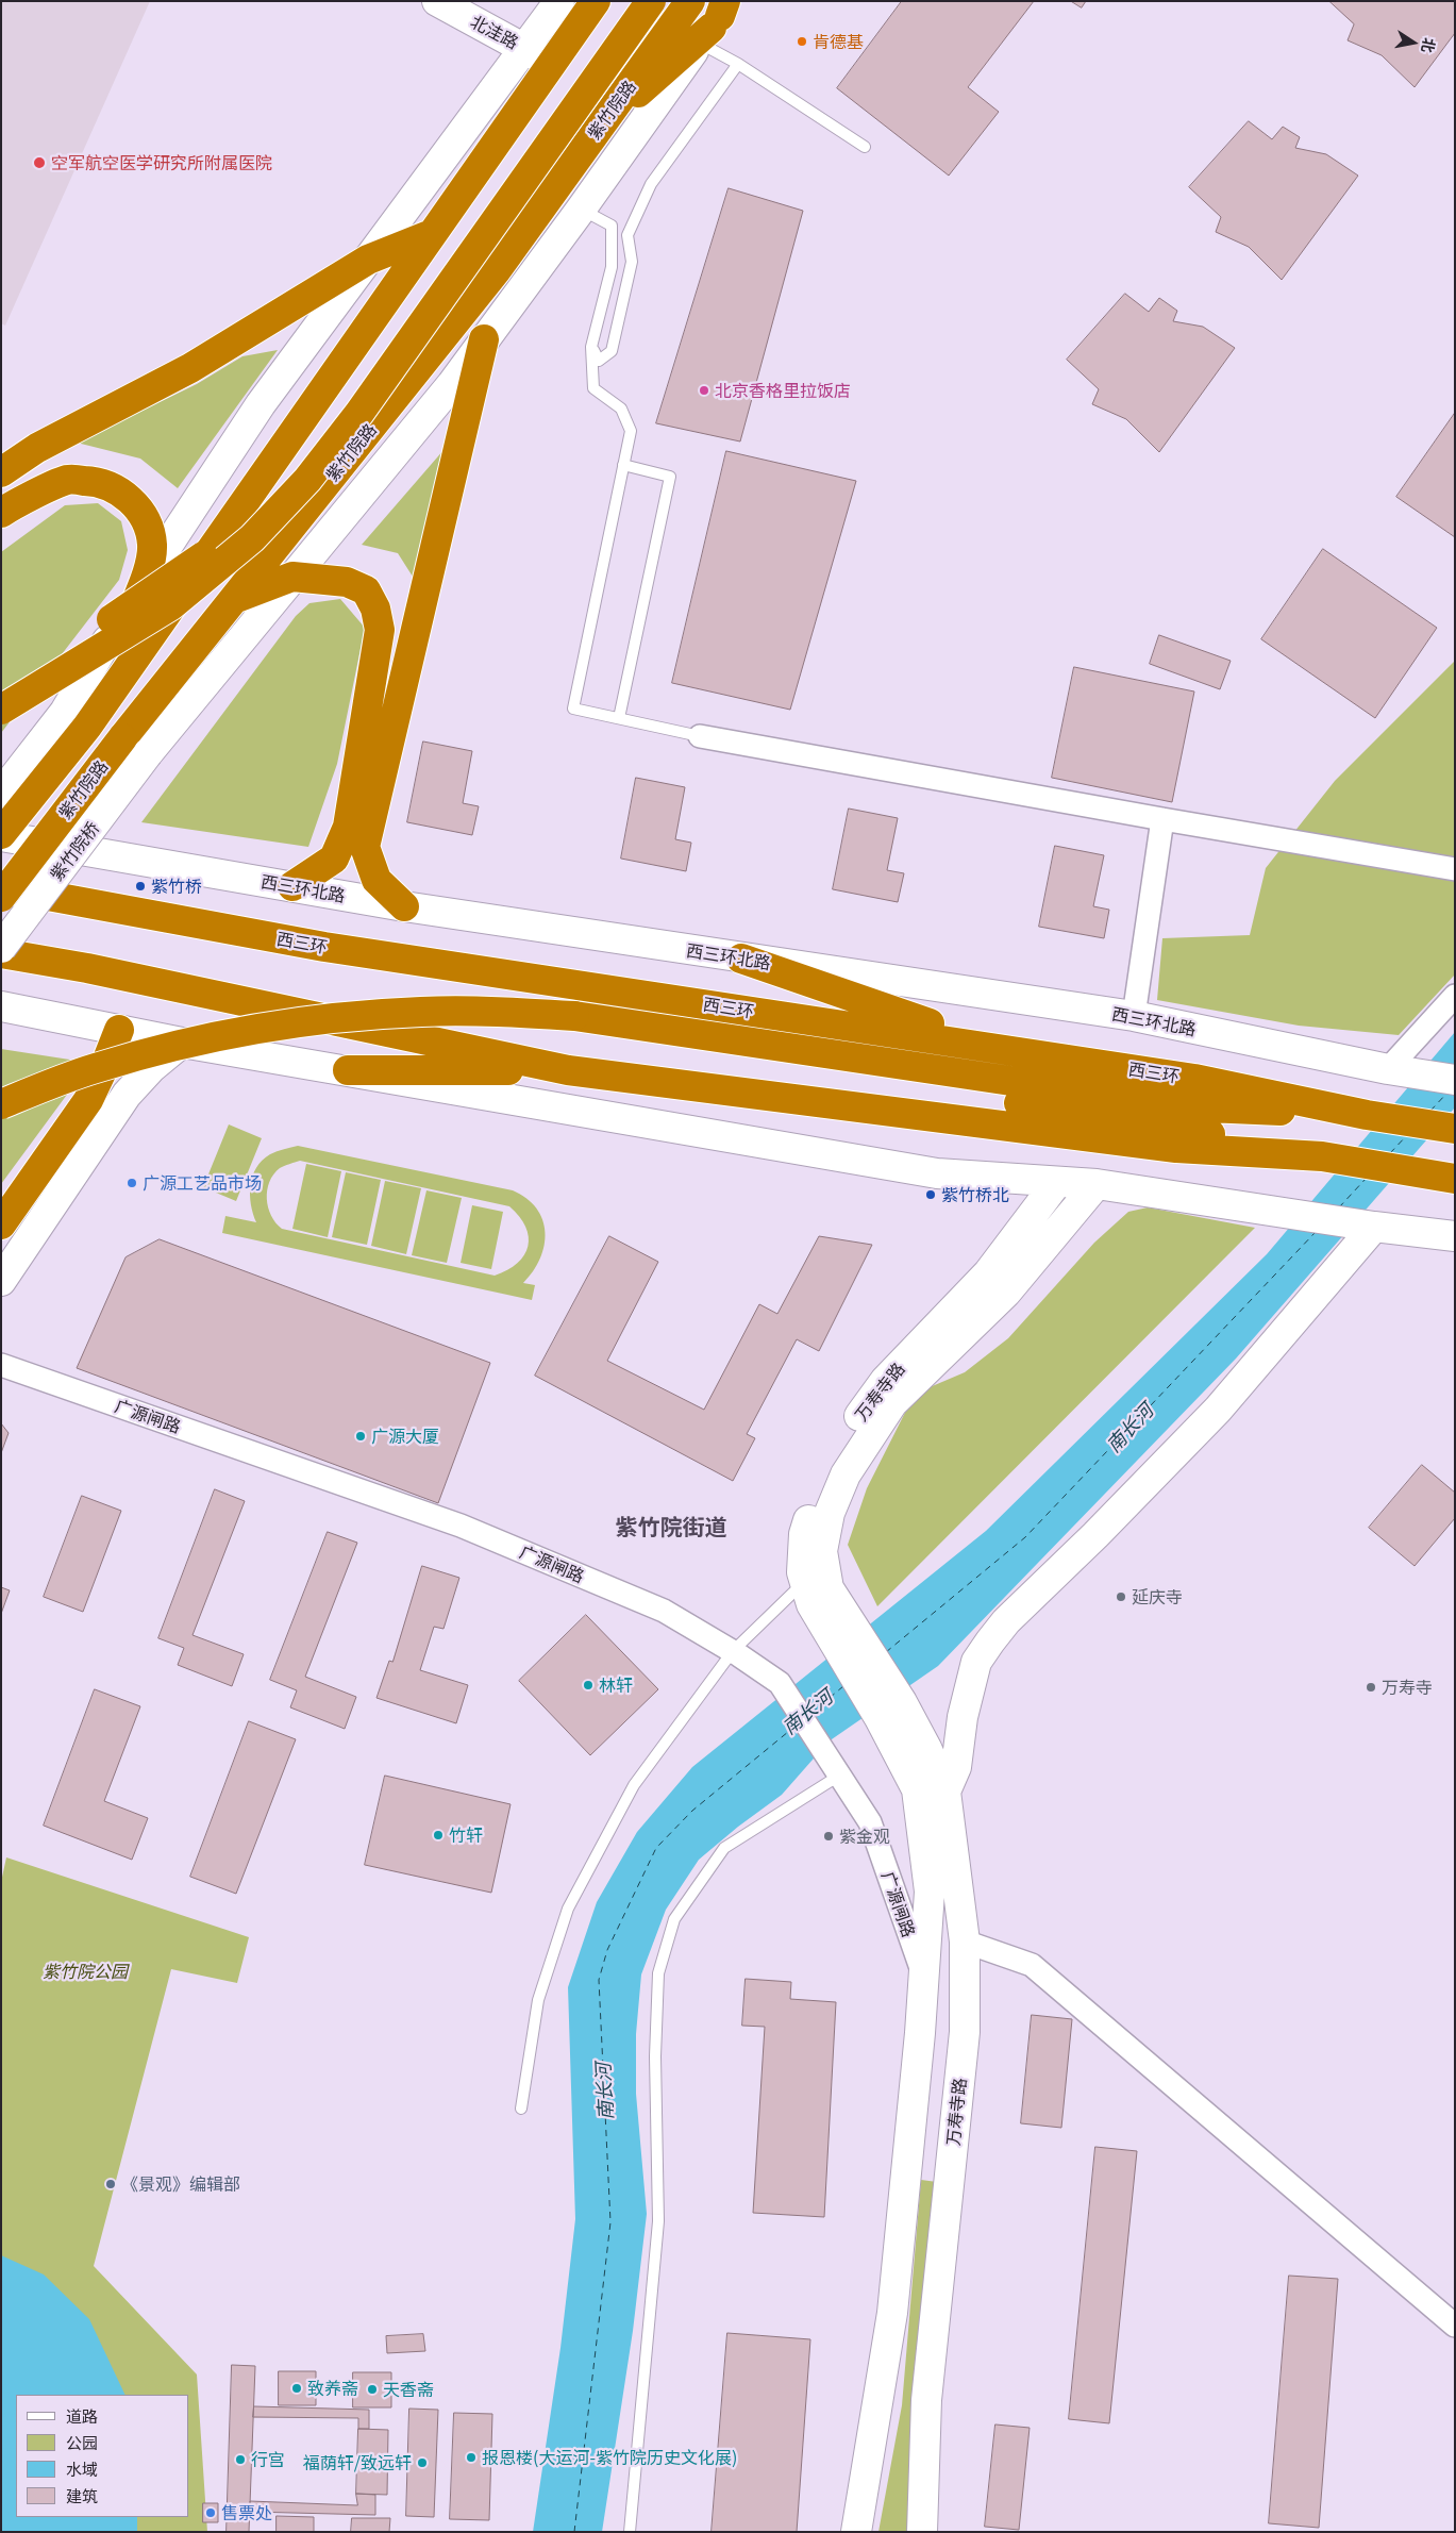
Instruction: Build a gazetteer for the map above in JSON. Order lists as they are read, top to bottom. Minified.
{"streets":{"highway":["紫竹院路","西三环"],"street":["北洼路","紫竹院桥","西三环北路","万寿寺路","广源闸路"]},"crossings":[["北洼路","紫竹院路"],["紫竹院路","紫竹院桥"],["紫竹院路","西三环北路"]],"districts":["紫竹院街道"],"water":["南长河"],"parks":["紫竹院公园"],"places":["肯德基","空军航空医学研究所附属医院","北京香格里拉饭店","紫竹桥","广源工艺品市场","紫竹桥北","广源大厦","延庆寺","林轩","万寿寺","竹轩","紫金观","《景观》编辑部","致养斋","天香斋","报恩楼(大运河-紫竹院历史文化展)","行宫","福荫轩/致远轩","售票处"],"legend":["道路","公园","水域","建筑"],"north":"right"}
